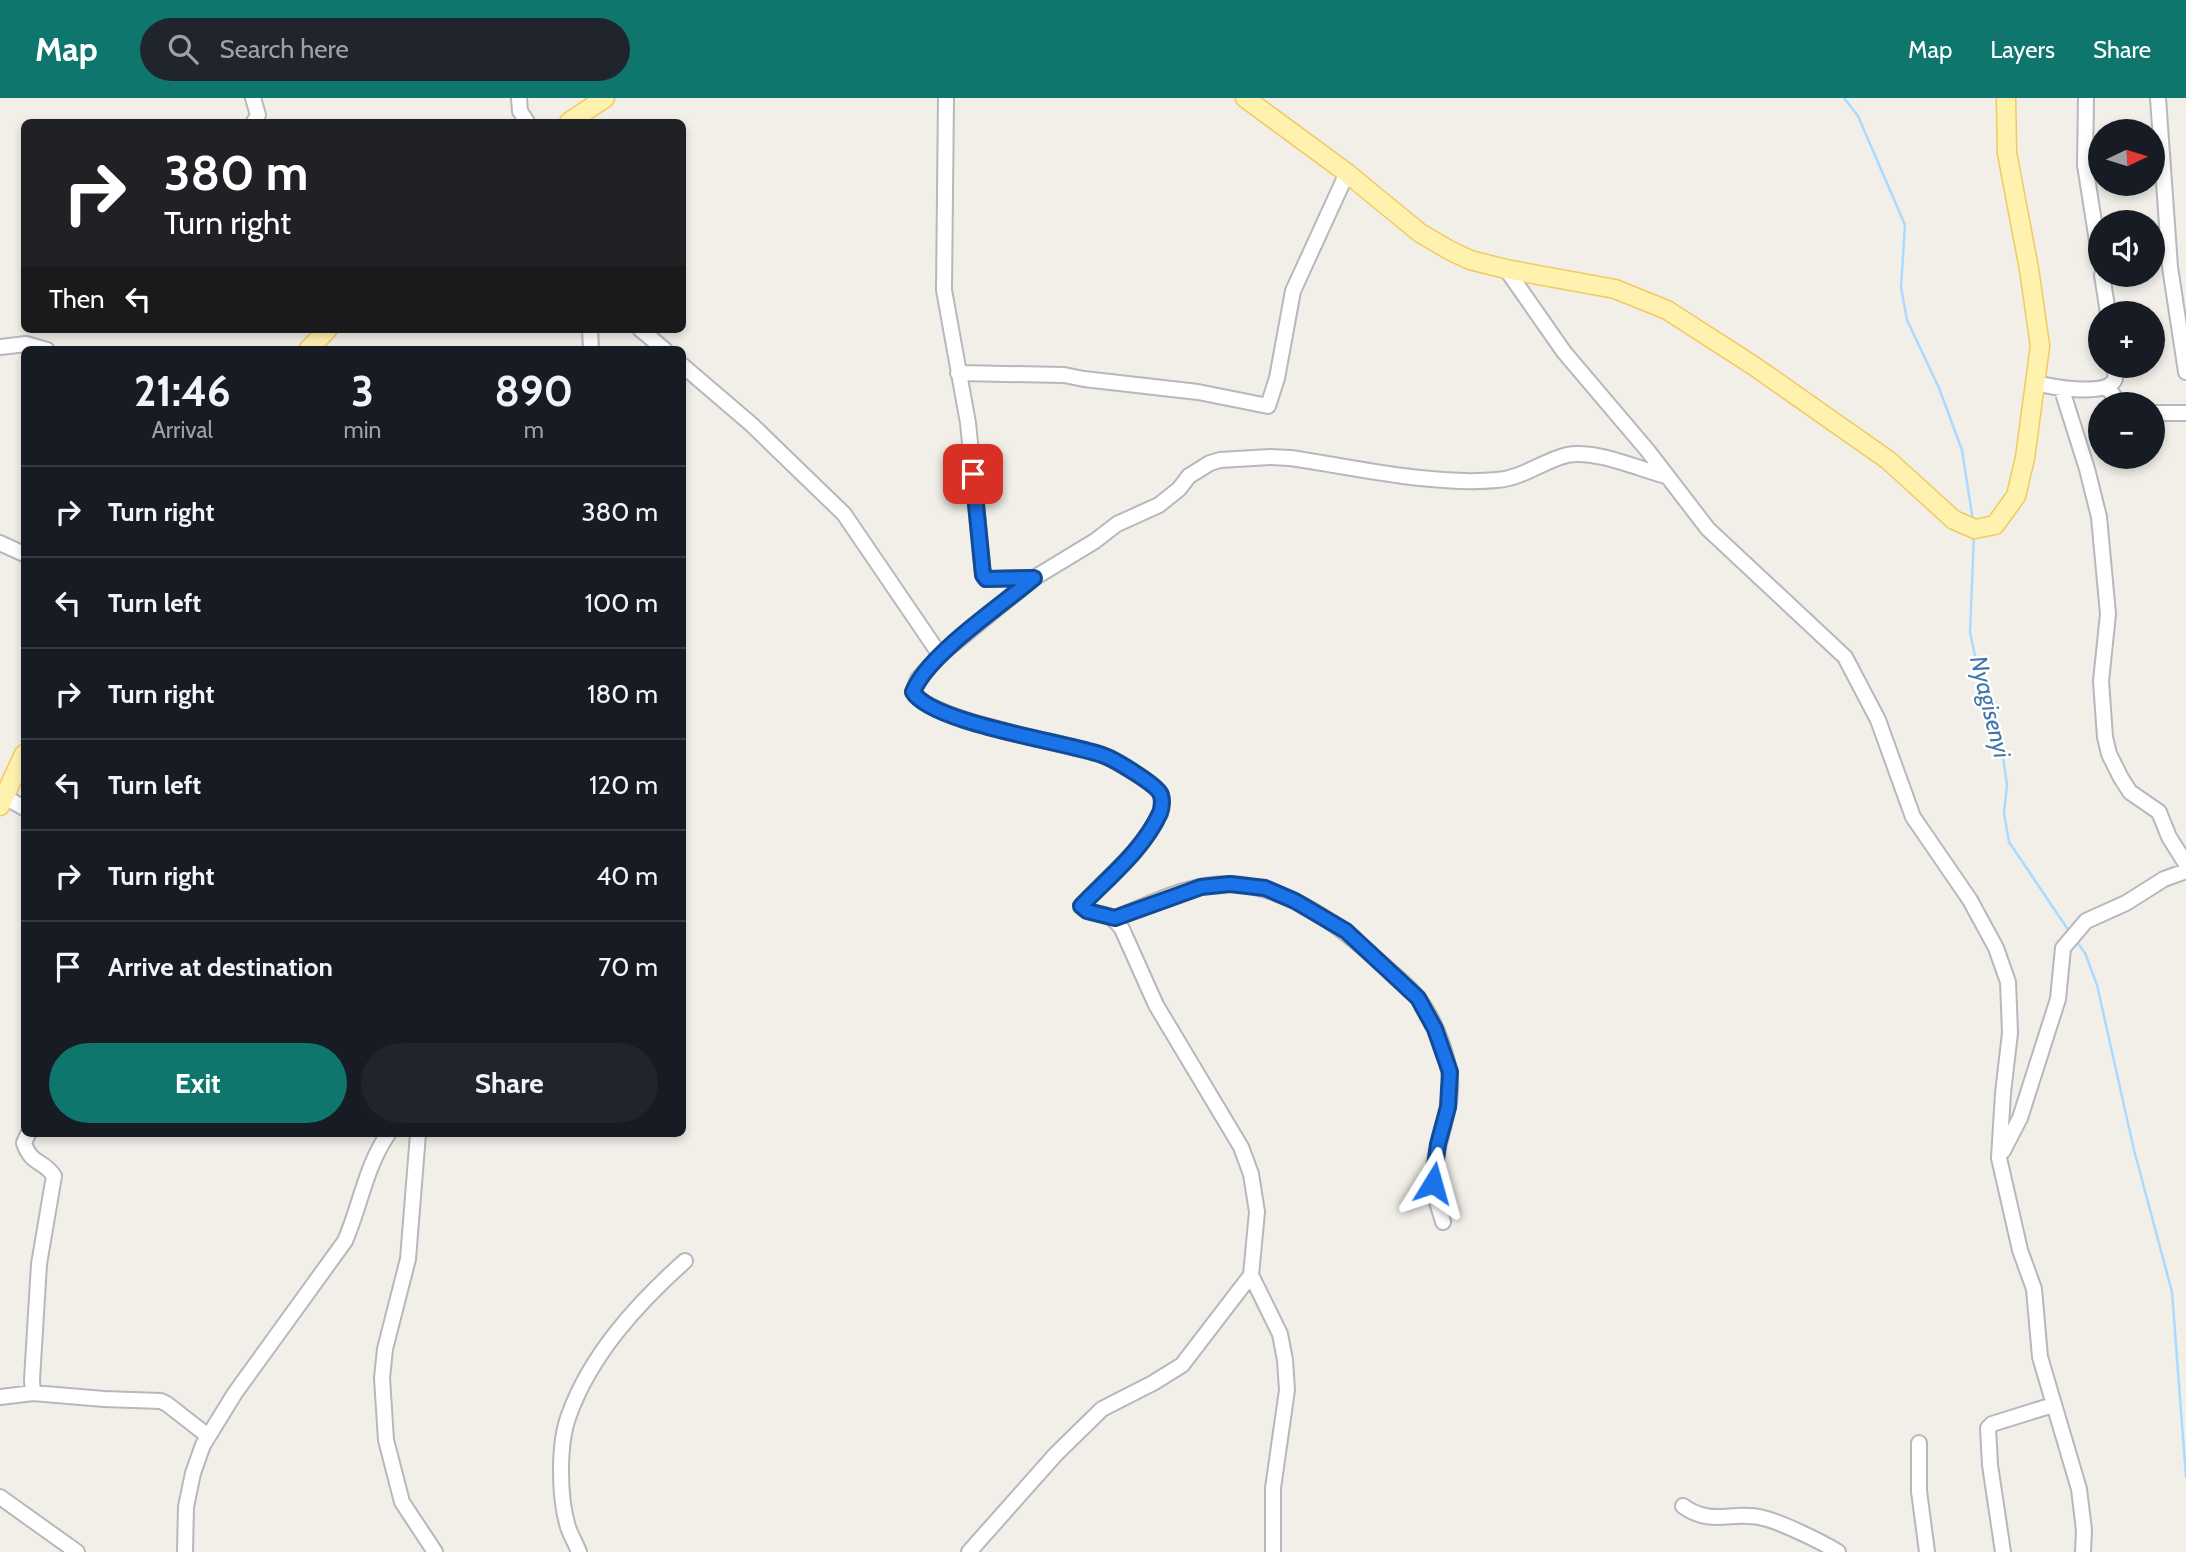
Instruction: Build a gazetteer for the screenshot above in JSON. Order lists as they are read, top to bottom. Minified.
{"water":["Nyagisenyi"],"north":"right","page":{"header":"Map","search":"Search here","nav":["Map","Layers","Share"],"map_buttons":["+","−"],"turn":["380 m","Turn right"],"then":"Then","eta":["21:46","Arrival","3","min","890","m"],"list":[{"name":"Turn right","value":"380 m"},{"name":"Turn left","value":"100 m"},{"name":"Turn right","value":"180 m"},{"name":"Turn left","value":"120 m"},{"name":"Turn right","value":"40 m"},{"name":"Arrive at destination","value":"70 m"}],"buttons":["Exit","Share"]}}
